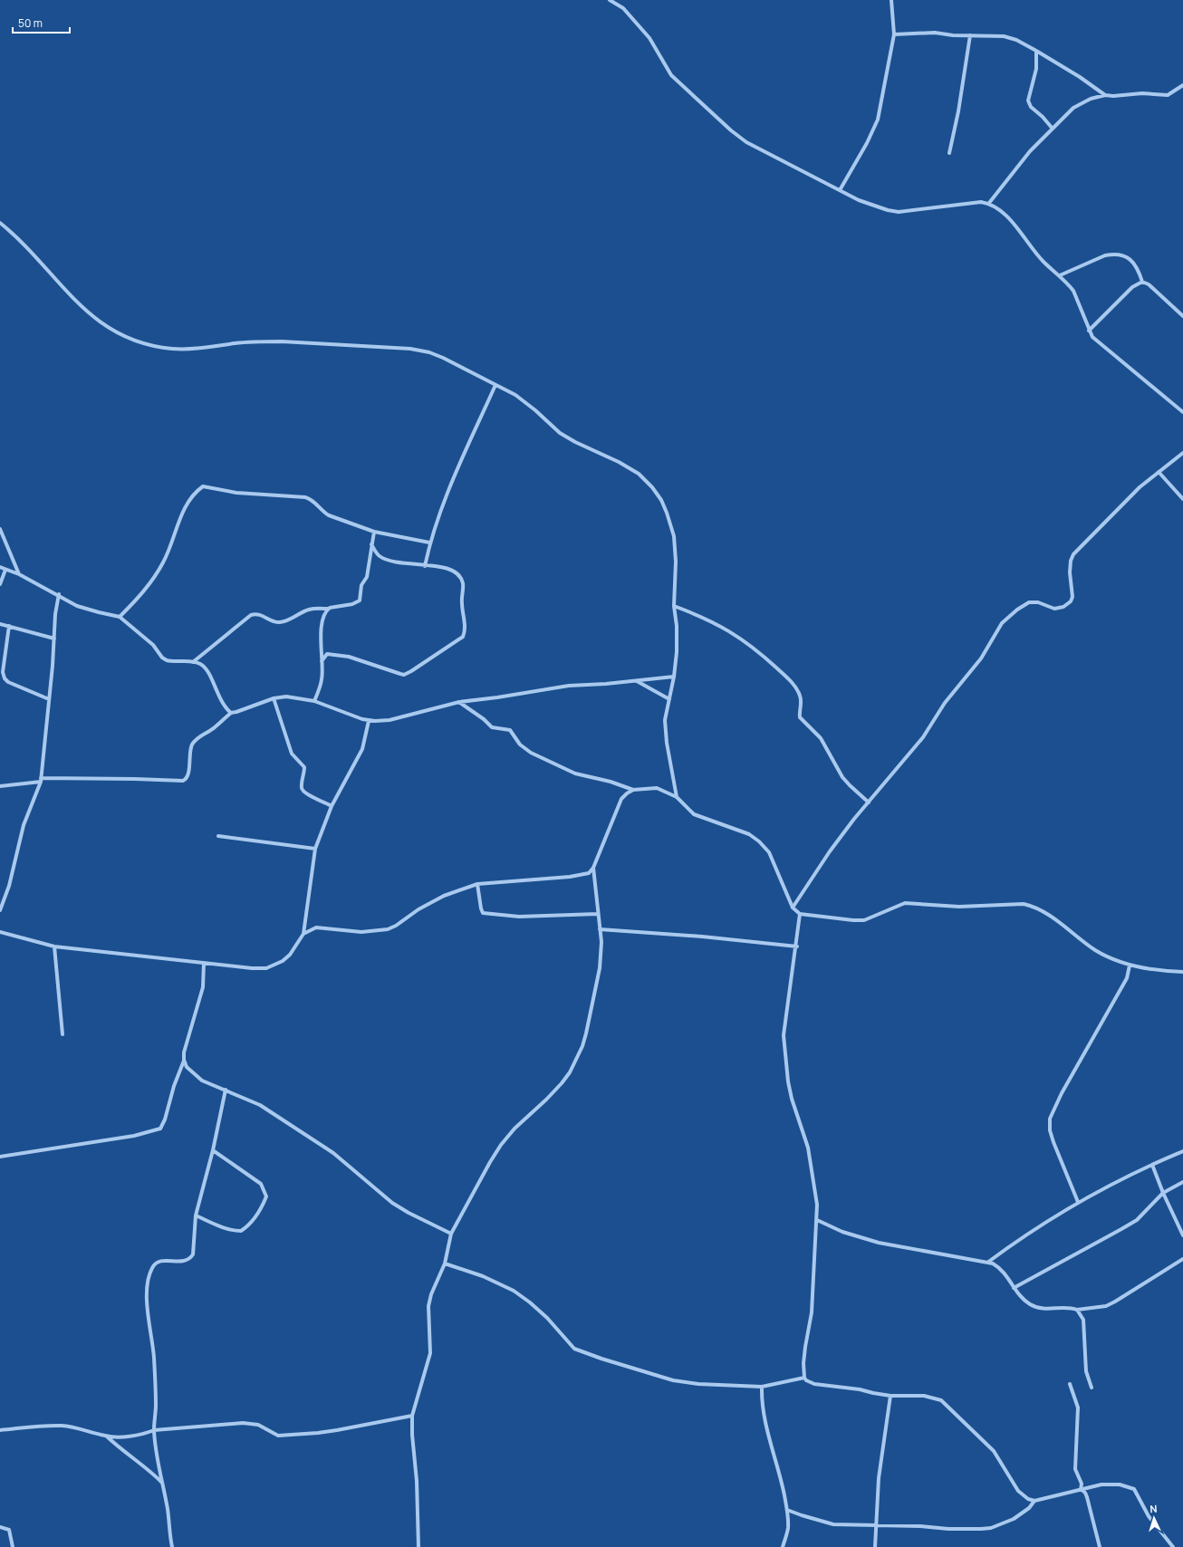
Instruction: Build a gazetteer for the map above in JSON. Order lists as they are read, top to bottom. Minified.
{"scale_bar":"50 m","north":"top"}
